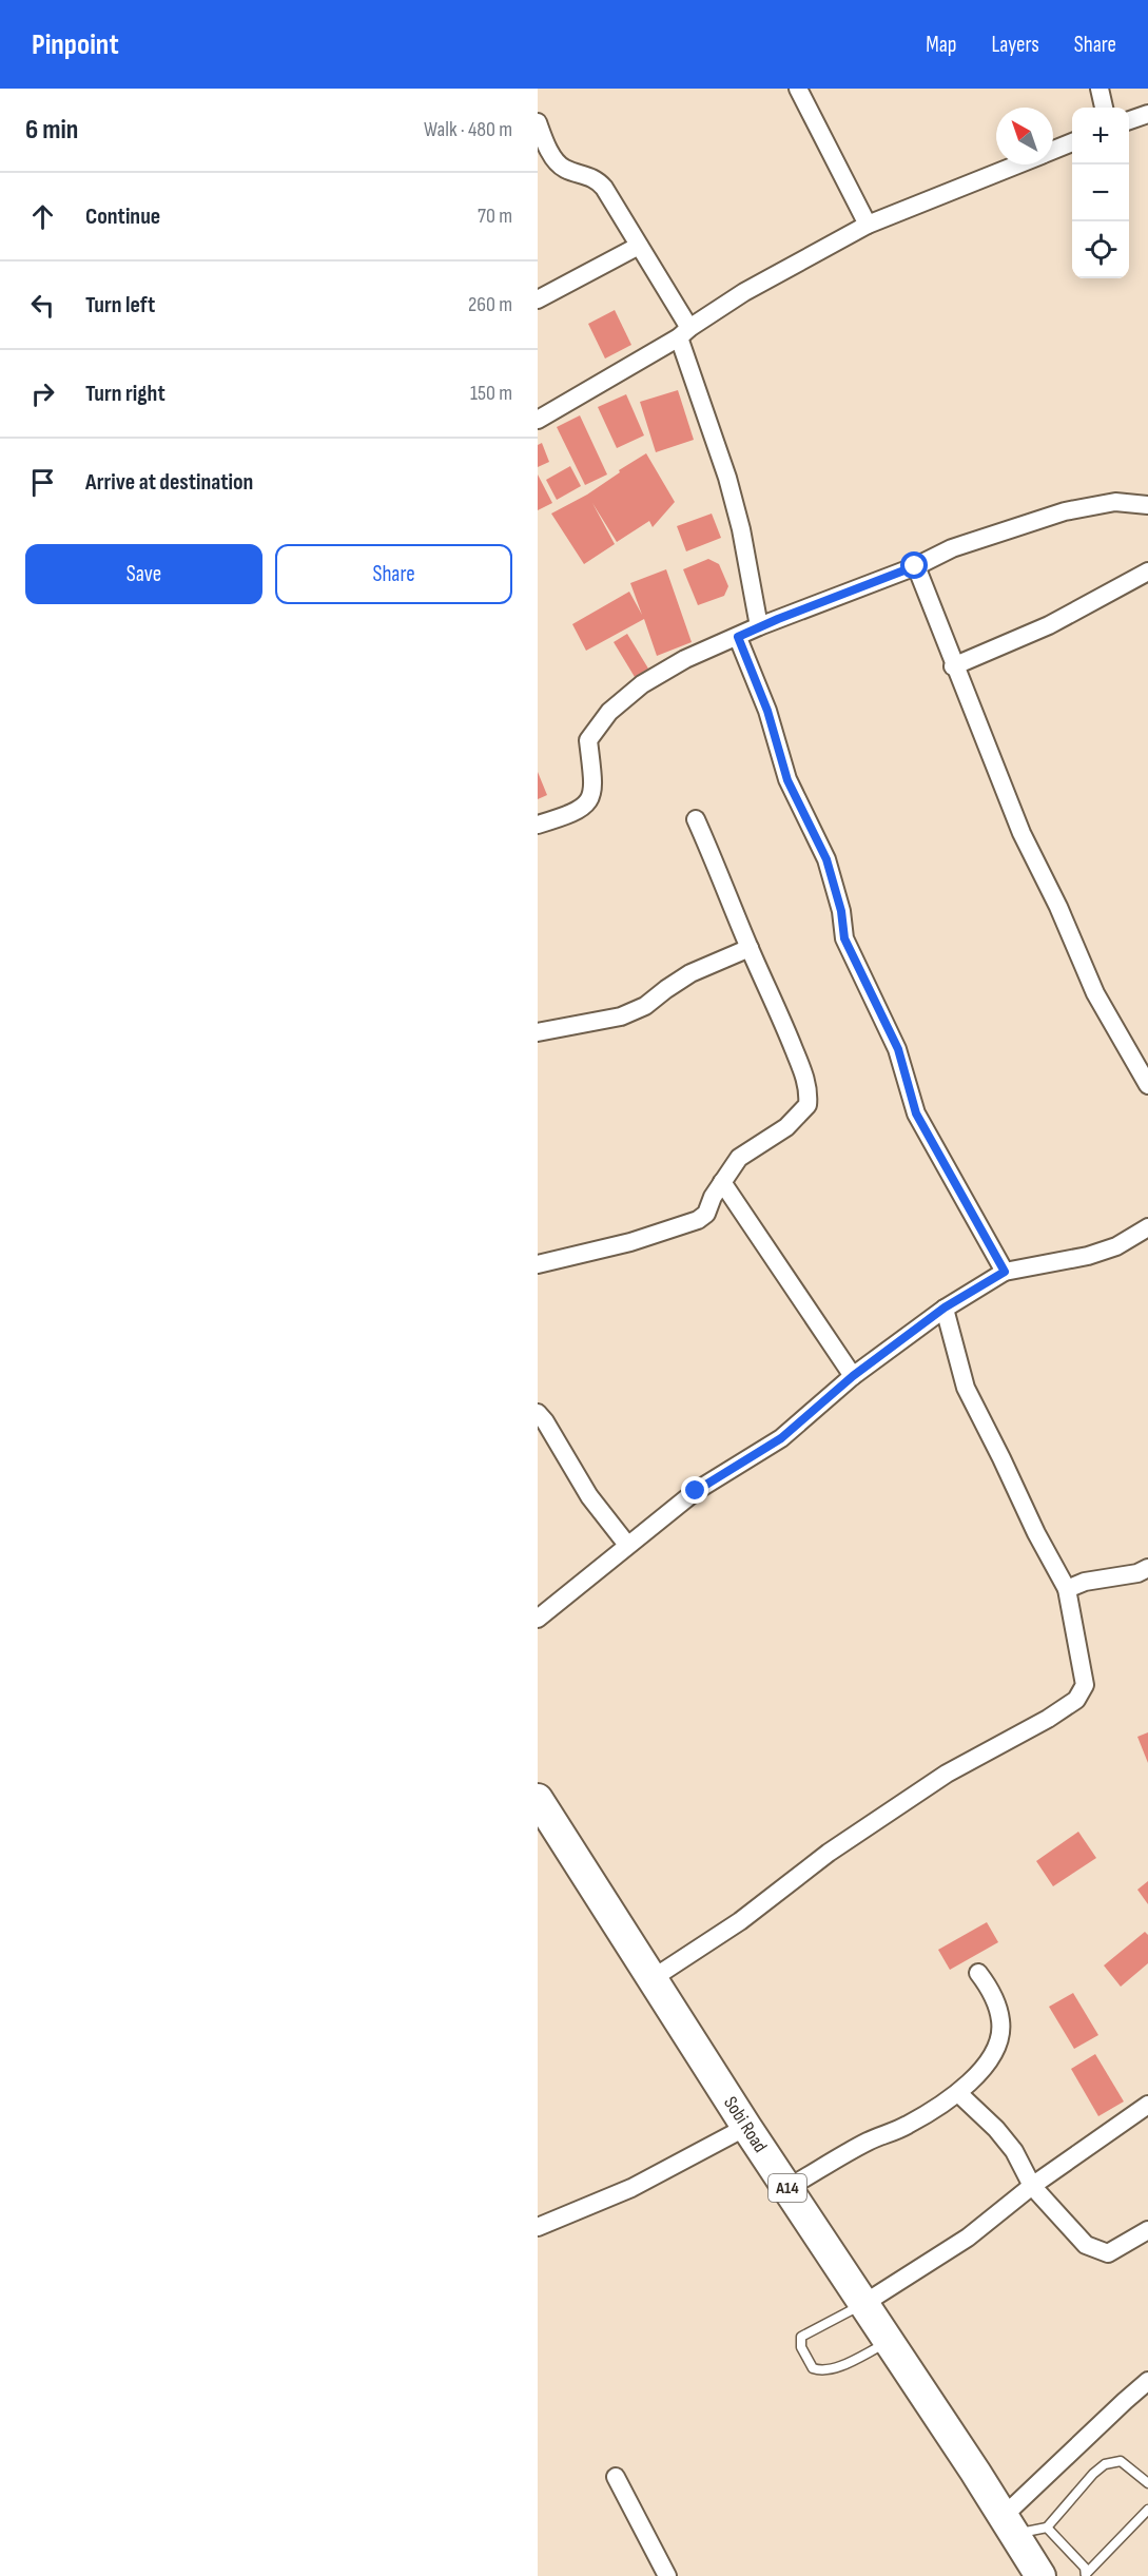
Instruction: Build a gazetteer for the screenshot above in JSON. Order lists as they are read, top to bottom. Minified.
{"streets":{"highway":["Sobi Road","A14"]},"north":"top left","page":{"header":"Pinpoint","nav":["Map","Layers","Share"],"heading":["6 min","Walk · 480 m"],"map_buttons":["+","−"],"list":[["Continue","70 m"],["Turn left","260 m"],["Turn right","150 m"],"Arrive at destination"],"buttons":["Save","Share"]}}
